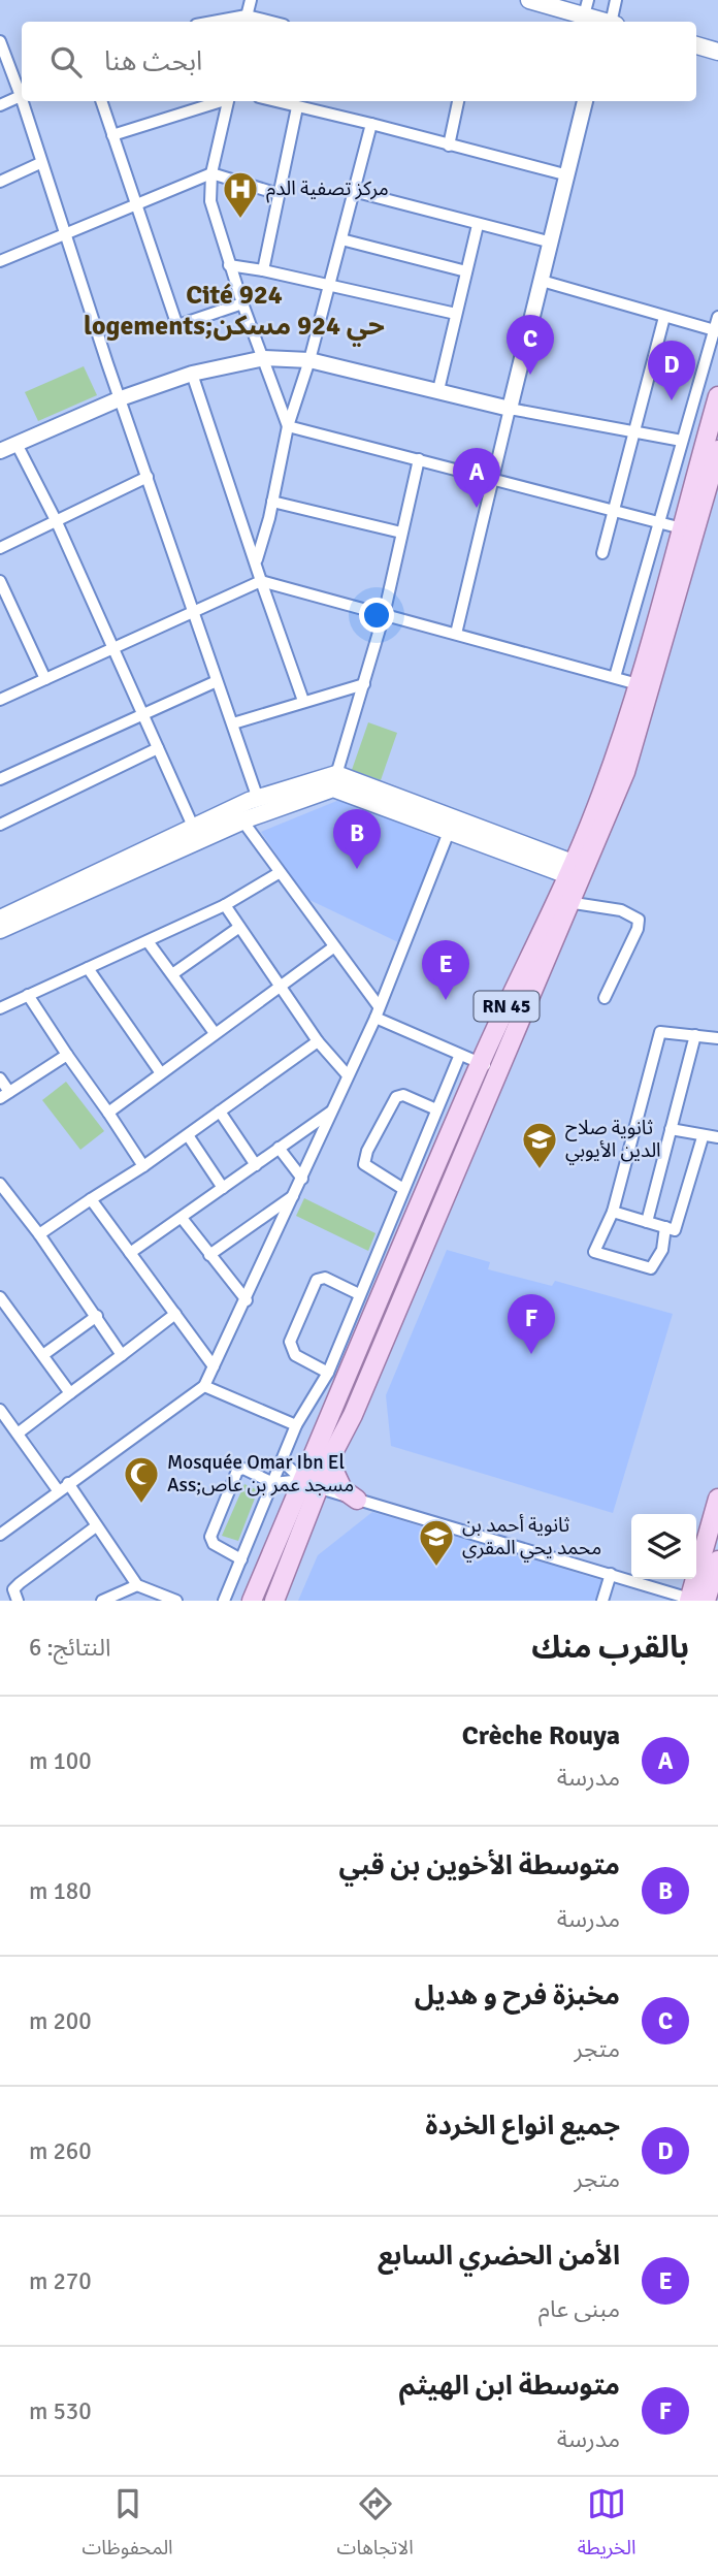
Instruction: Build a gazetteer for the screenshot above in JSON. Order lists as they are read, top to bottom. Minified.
{"streets":{"main road":["RN 45"]},"districts":["Cité 924 logements;حي 924 مسكن"],"places":{"hospital":["مركز تصفية الدم"],"school or university":["ثانوية صلاح الدين الأيوبي","ثانوية أحمد بن محمد يحي المقري"],"mosque":["Mosquée Omar Ibn El Ass;مسجد عمر بن عاص"]},"page":{"search":"ابحث هنا","pins":["C","D","A","B","E","F"],"heading":["بالقرب منك","النتائج: 6"],"list":[{"mark":"A","name":"Crèche Rouya","note":"مدرسة","value":"100 m"},{"mark":"B","name":"متوسطة الأخوين بن قبي","note":"مدرسة","value":"180 m"},{"mark":"C","name":"مخبزة فرح و هديل","note":"متجر","value":"200 m"},{"mark":"D","name":"جميع انواع الخردة","note":"متجر","value":"260 m"},{"mark":"E","name":"الأمن الحضري السابع","note":"مبنى عام","value":"270 m"},{"mark":"F","name":"متوسطة ابن الهيثم","note":"مدرسة","value":"530 m"}],"nav":["الخريطة","الاتجاهات","المحفوظات"]}}
